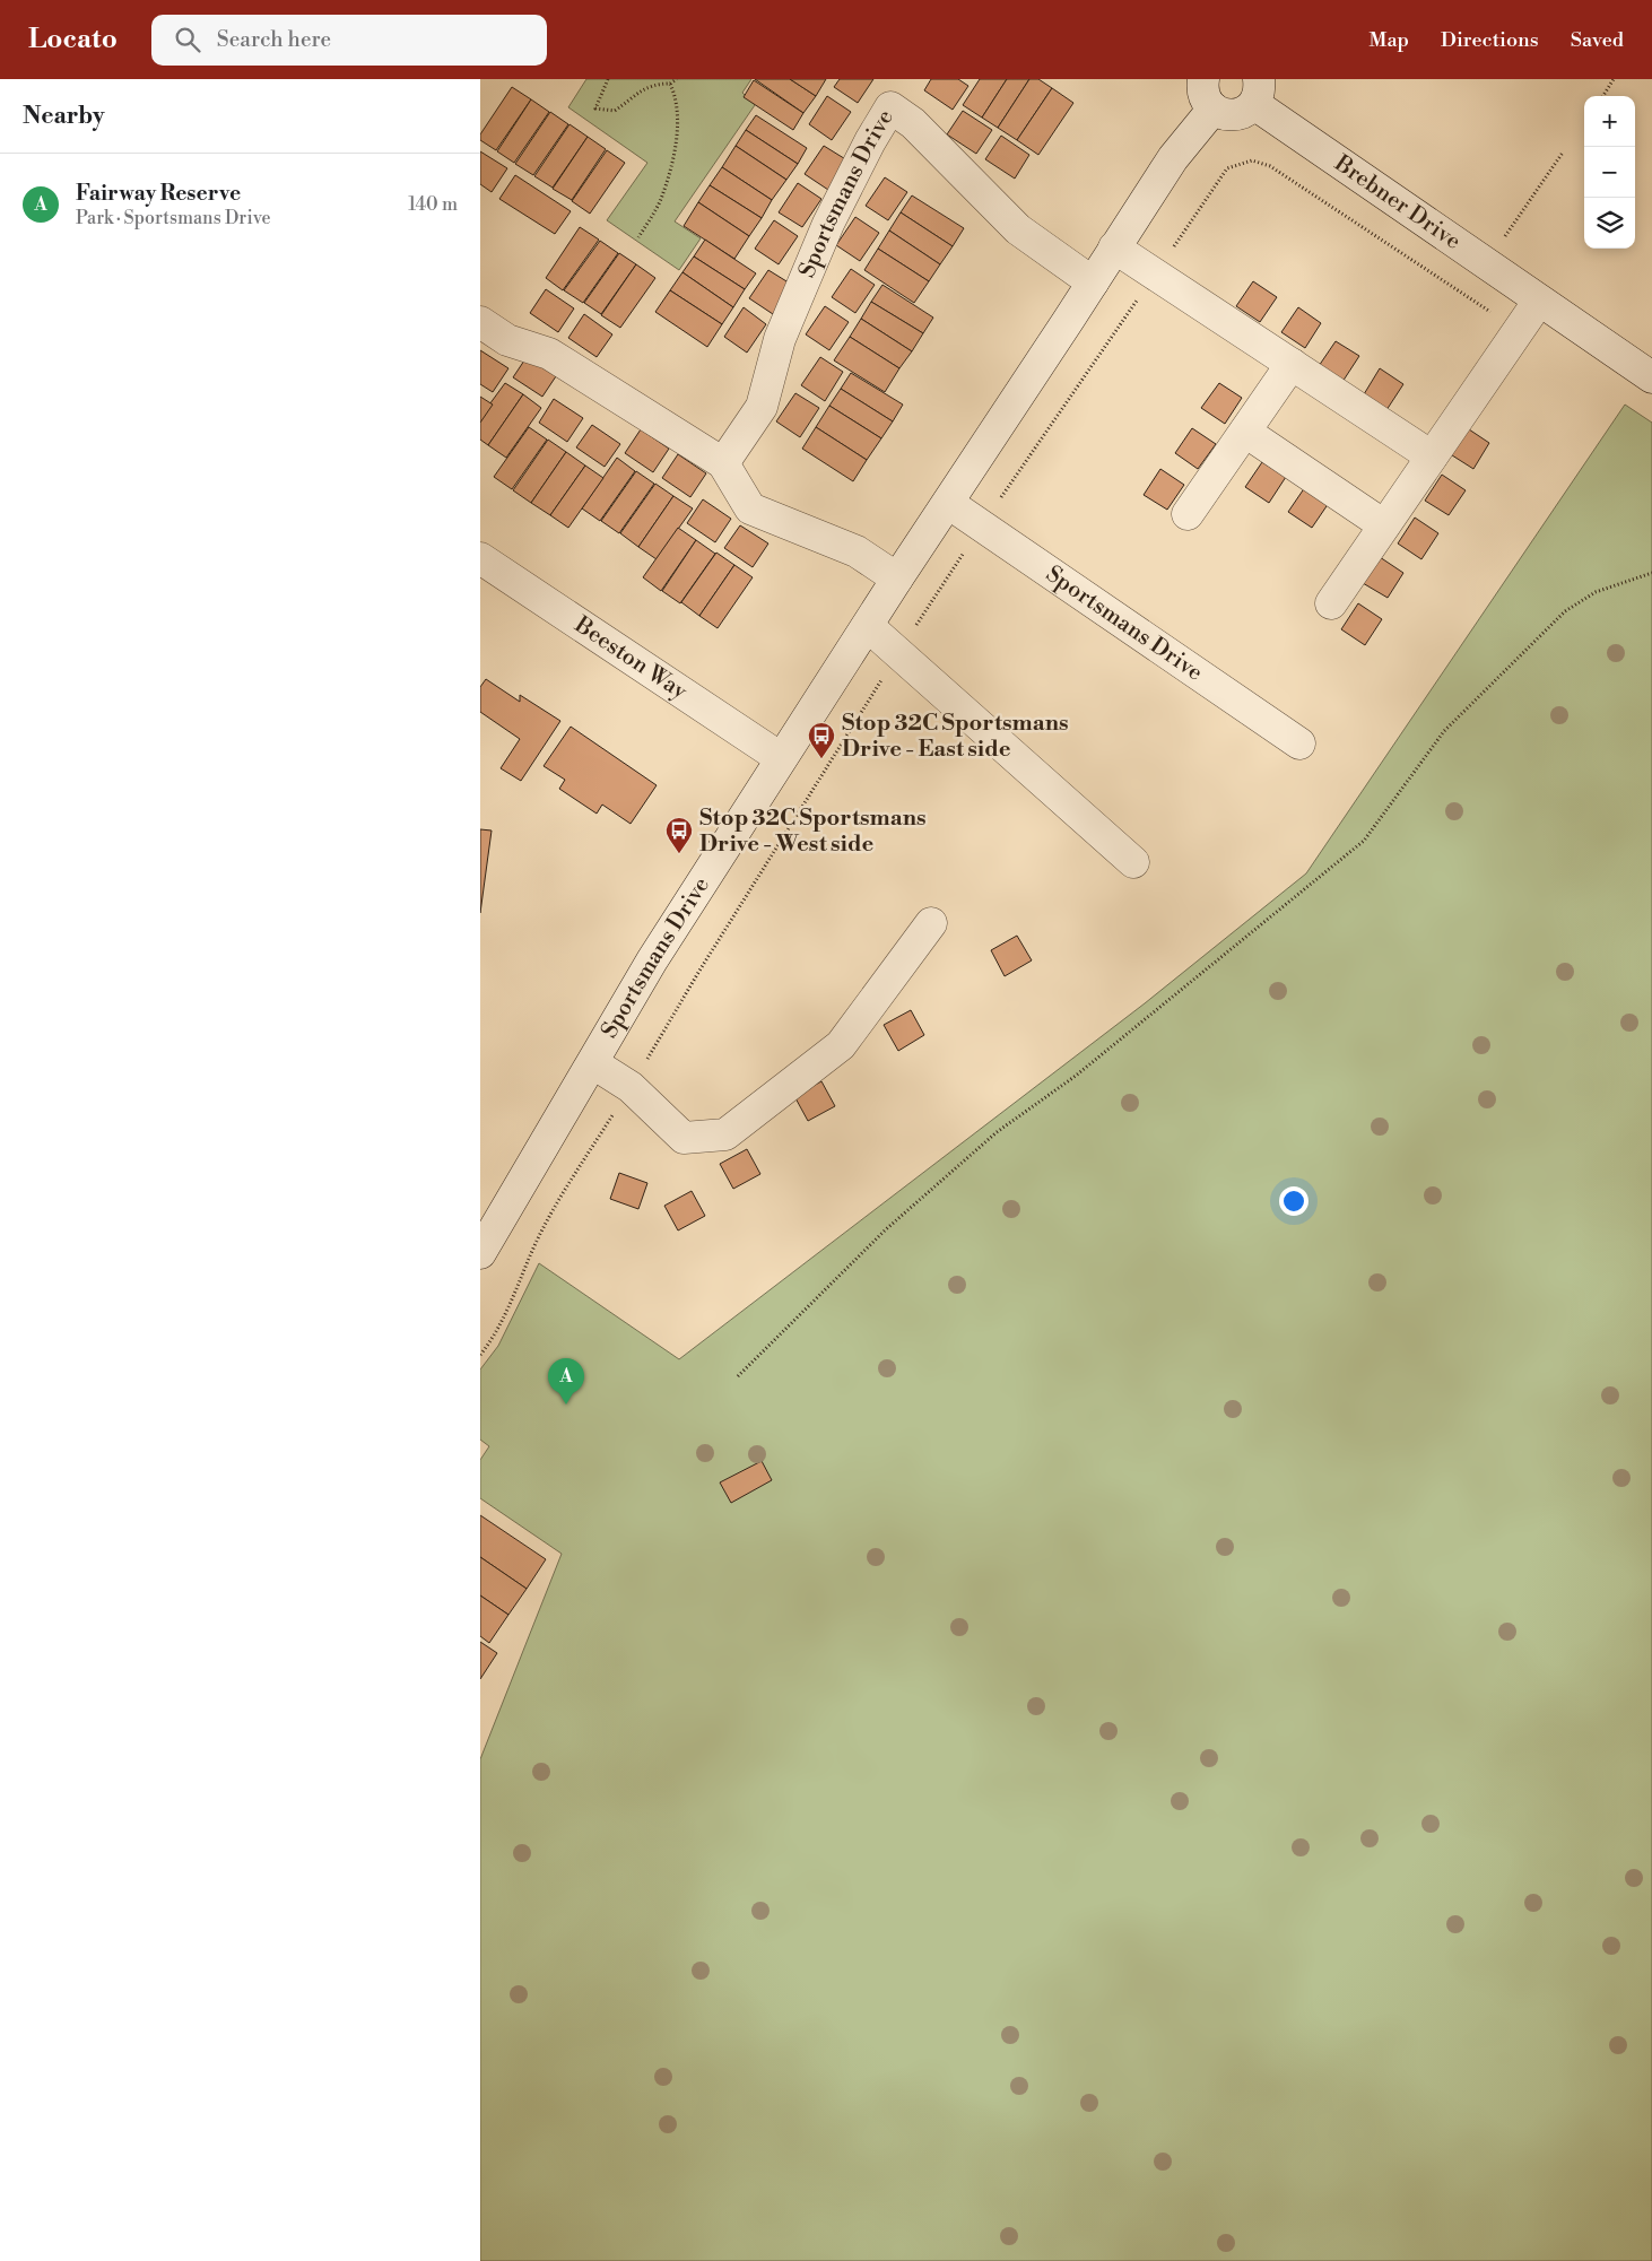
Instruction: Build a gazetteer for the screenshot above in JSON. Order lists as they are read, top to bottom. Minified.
{"streets":{"street":["Sportsmans Drive","Brebner Drive","Beeston Way"]},"crossings":[["Sportsmans Drive","Beeston Way"]],"places":{"bus stop":["Stop 32C Sportsmans Drive - East side","Stop 32C Sportsmans Drive - West side"]},"page":{"header":"Locato","search":"Search here","nav":["Map","Directions","Saved"],"heading":"Nearby","map_buttons":["+","−"],"list":[{"mark":"A","name":"Fairway Reserve","note":"Park · Sportsmans Drive","value":"140 m"}],"pins":"A"}}
